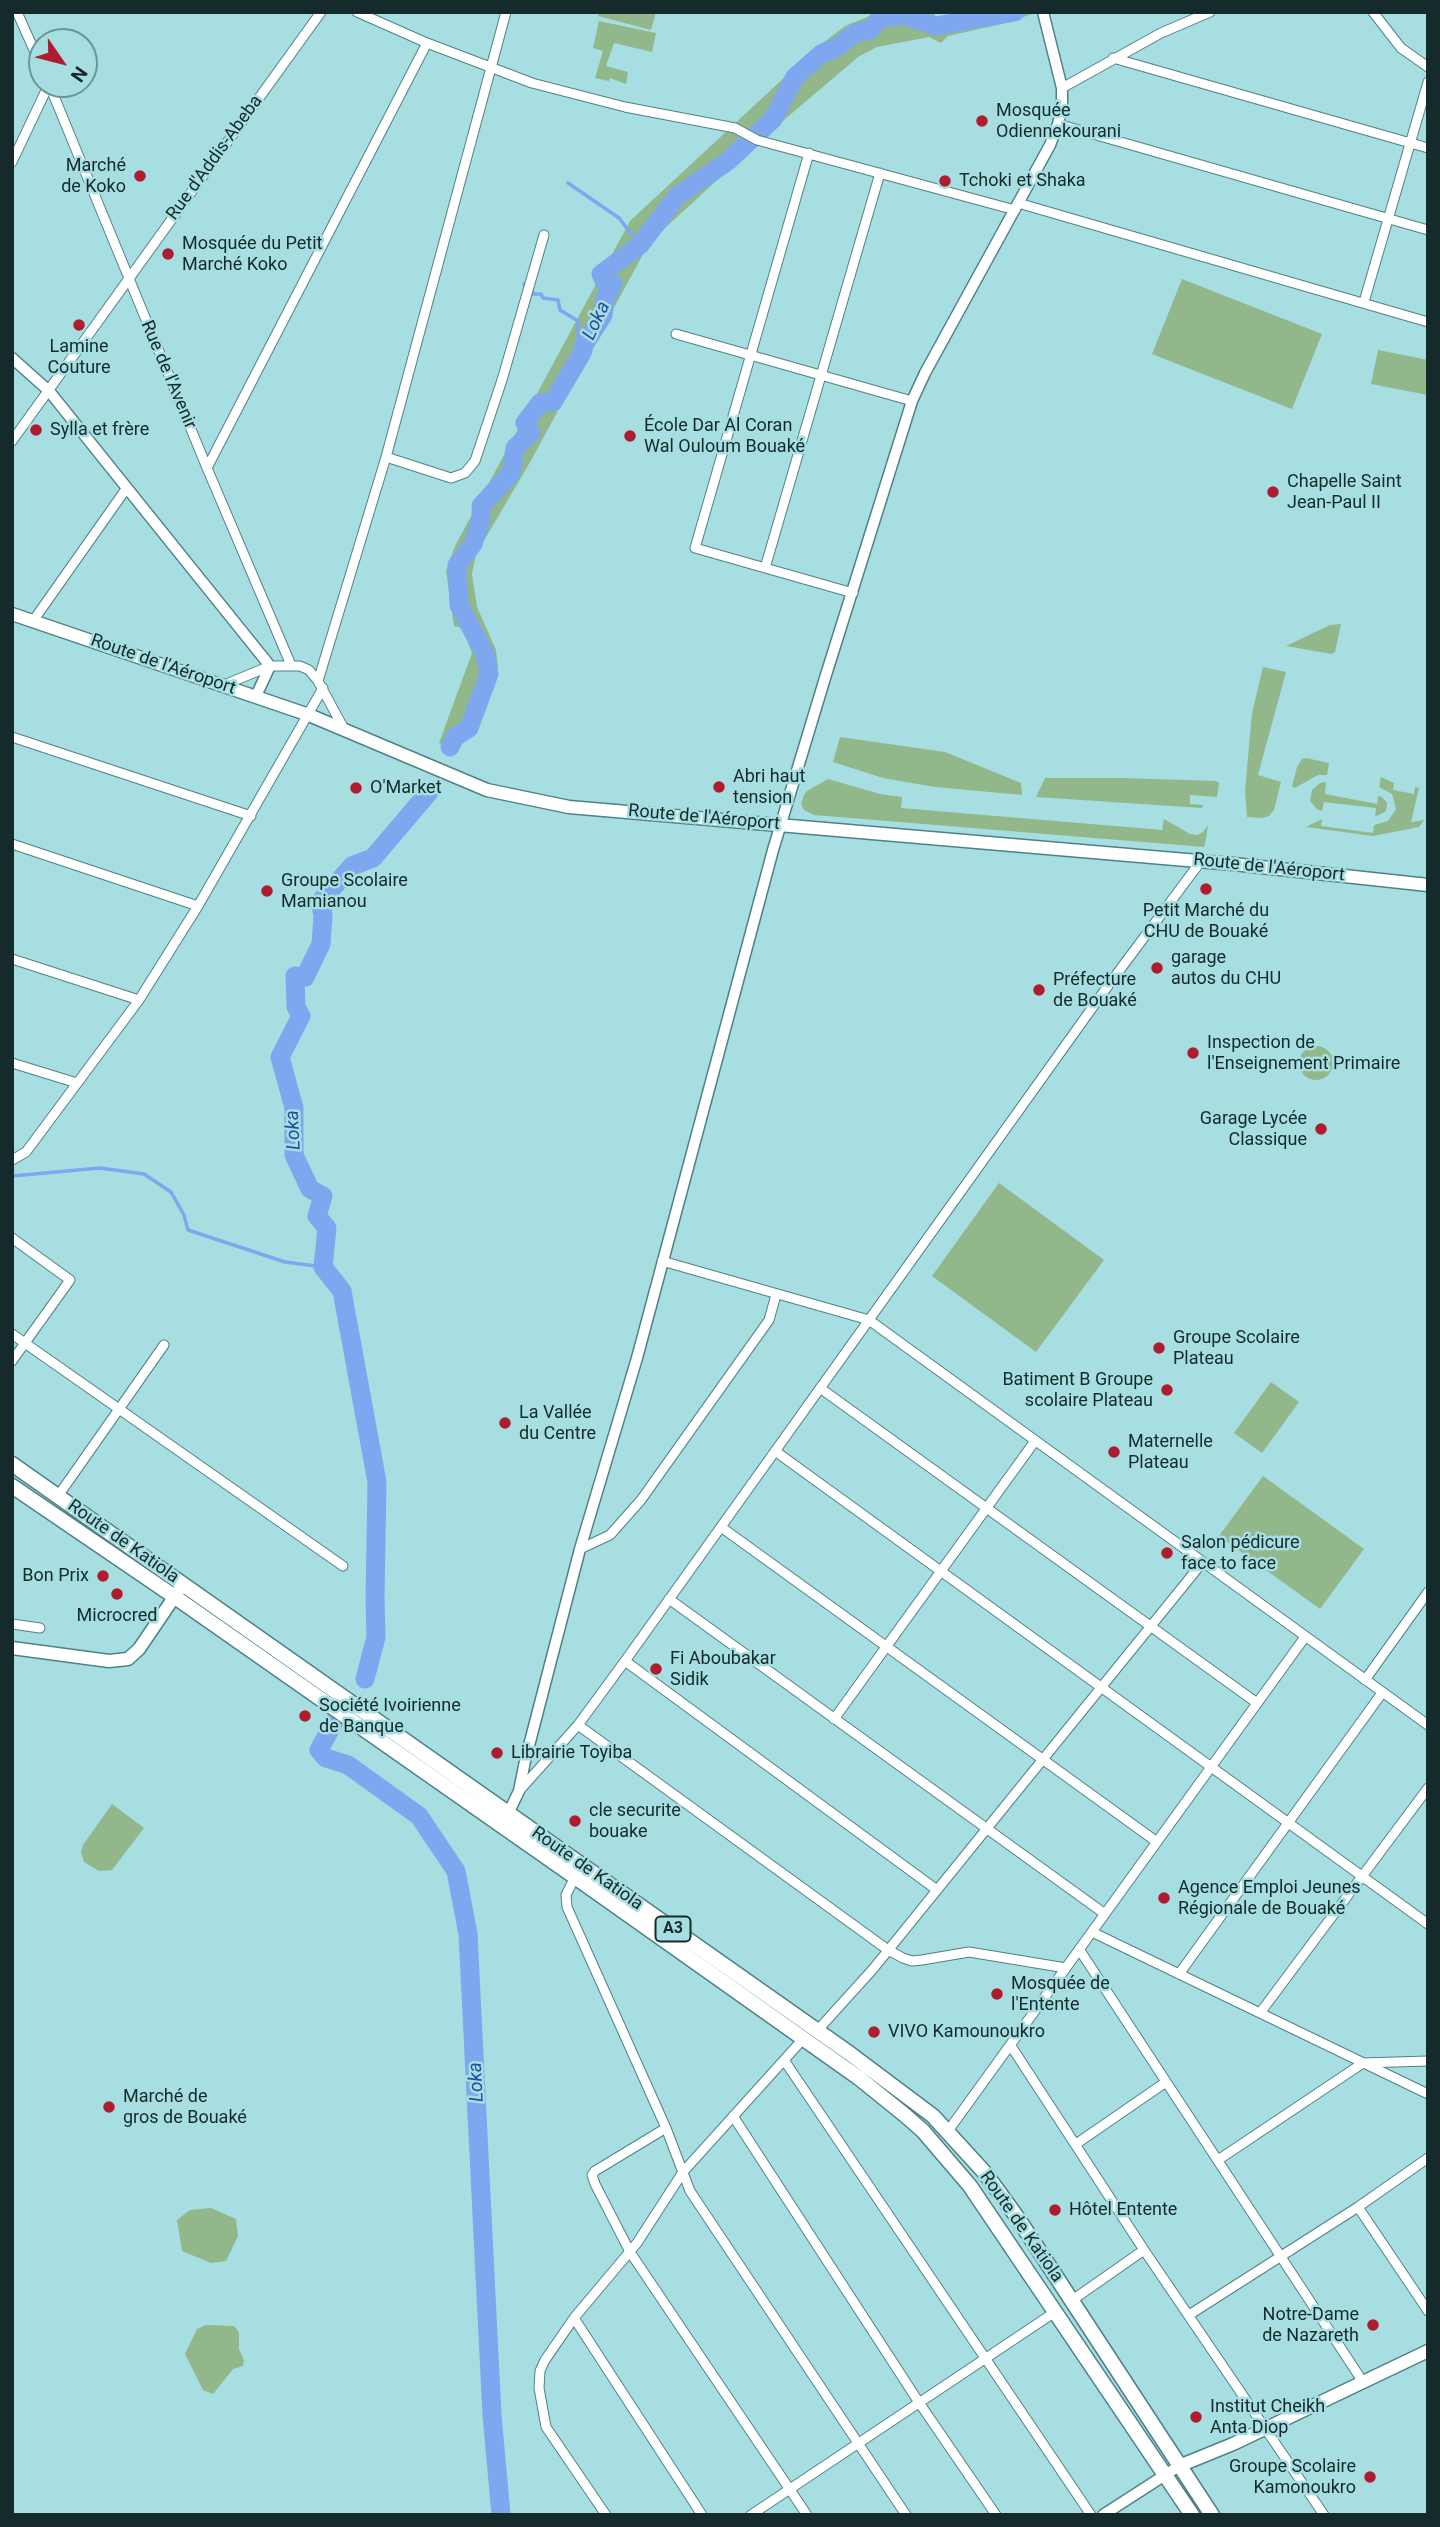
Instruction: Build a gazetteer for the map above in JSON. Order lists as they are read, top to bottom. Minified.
{"streets":{"highway":["Route de Katiola","A3"],"main road":["Route de l'Aéroport"],"street":["Rue d'Addis-Abeba","Rue de l'Avenir"]},"crossings":[["Rue d'Addis-Abeba","Rue de l'Avenir"]],"water":["Loka"],"places":["Mosquée Odiennekourani","Marché de Koko","Tchoki et Shaka","Mosquée du Petit Marché Koko","Lamine Couture","Sylla et frère","École Dar Al Coran Wal Ouloum Bouaké","Chapelle Saint Jean-Paul II","Abri haut tension","O'Market","Petit Marché du CHU de Bouaké","Groupe Scolaire Mamianou","garage autos du CHU","Préfecture de Bouaké","Inspection de l'Enseignement Primaire","Garage Lycée Classique","Groupe Scolaire Plateau","Batiment B Groupe scolaire Plateau","La Vallée du Centre","Maternelle Plateau","Salon pédicure face to face","Bon Prix","Microcred","Fi Aboubakar Sidik","Société Ivoirienne de Banque","Librairie Toyiba","cle securite bouake","Agence Emploi Jeunes Régionale de Bouaké","Mosquée de l'Entente","VIVO Kamounoukro","Marché de gros de Bouaké","Hôtel Entente","Notre-Dame de Nazareth","Institut Cheikh Anta Diop","Groupe Scolaire Kamonoukro"],"north":"bottom right"}
